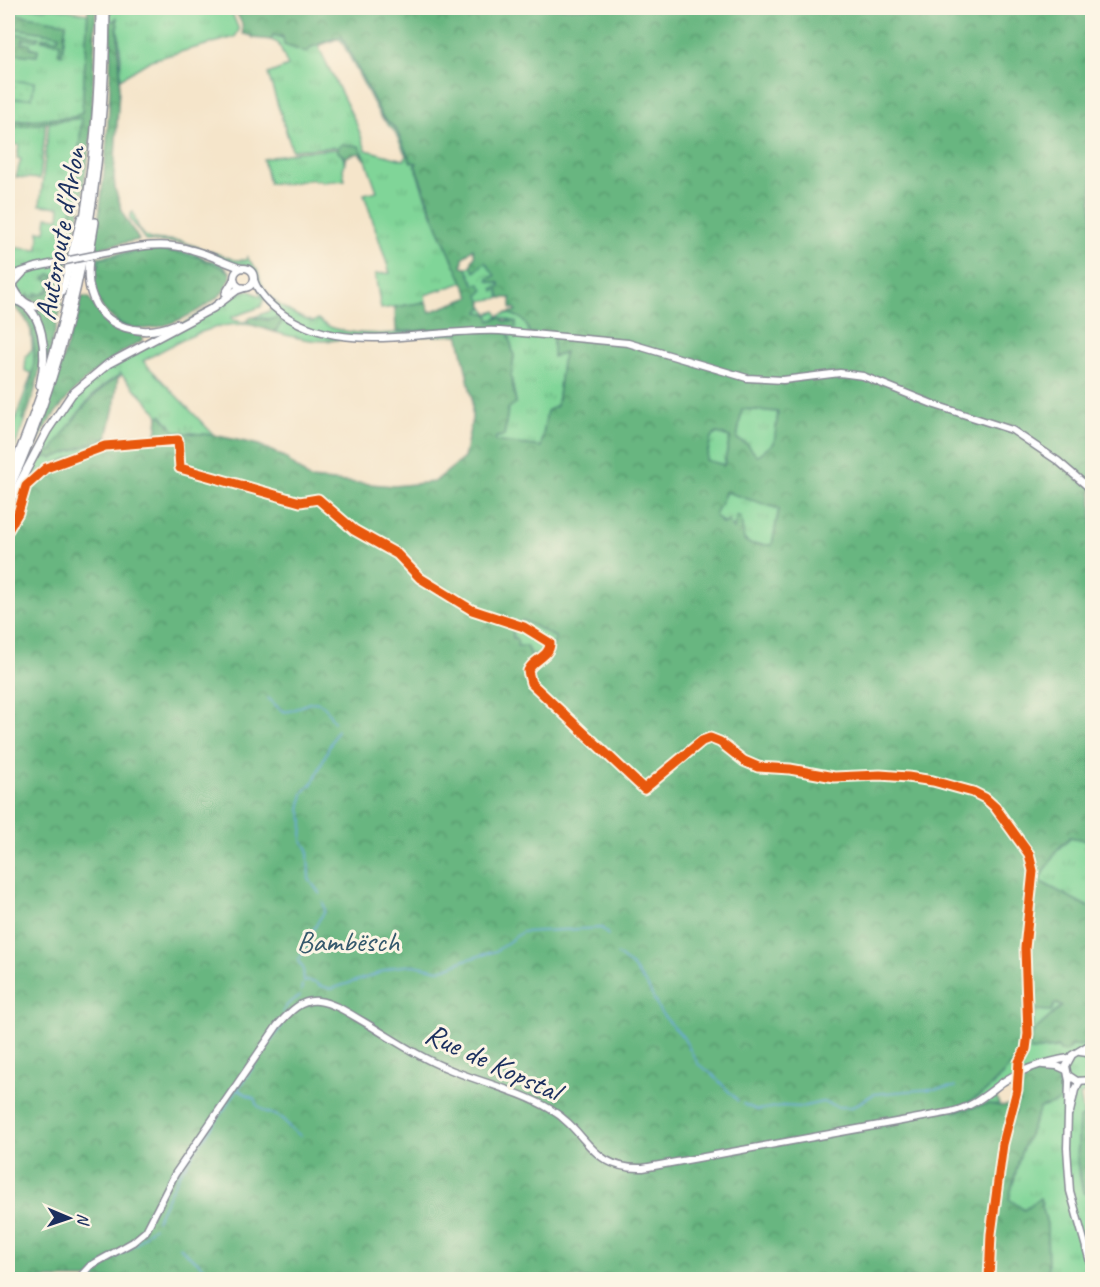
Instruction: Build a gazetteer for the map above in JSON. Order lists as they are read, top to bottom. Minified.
{"streets":{"highway":["Autoroute d'Arlon"],"main road":["Rue de Kopstal"]},"parks":["Bambësch"],"north":"right"}
